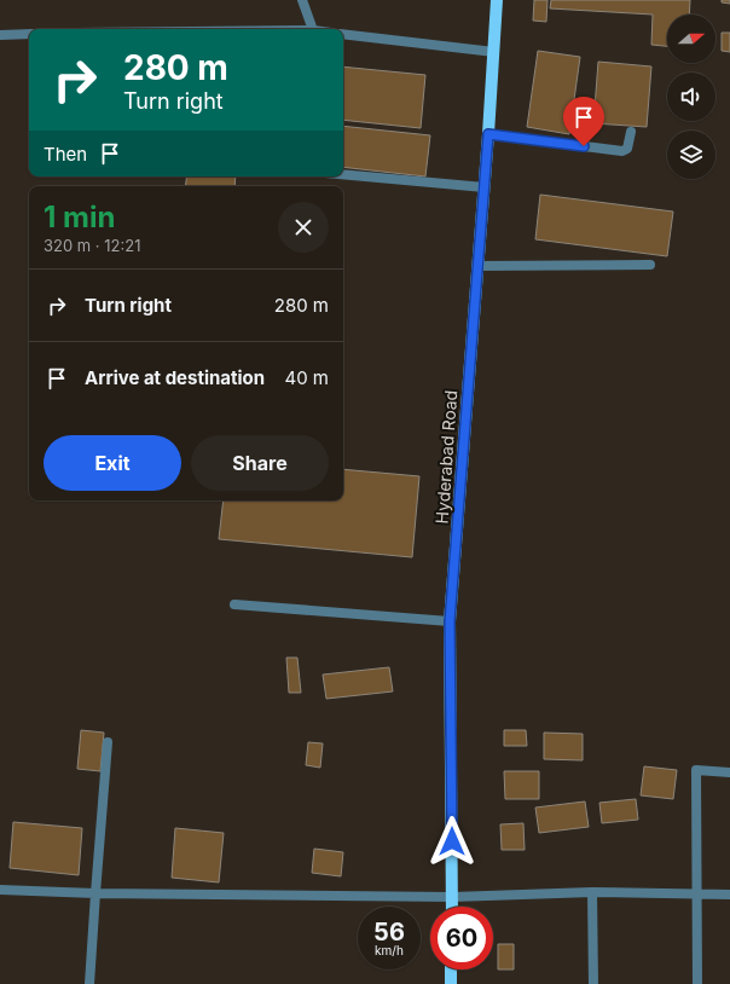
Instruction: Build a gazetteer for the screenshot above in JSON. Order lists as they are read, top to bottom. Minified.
{"streets":{"main road":["Hyderabad Road"]},"north":"right","page":{"turn":["280 m","Turn right"],"then":"Then","heading":["1 min","320 m · 12:21"],"list":[{"name":"Turn right","value":"280 m"},{"name":"Arrive at destination","value":"40 m"}],"buttons":["Exit","Share"],"speed":"56 km/h","limit":"60"}}
